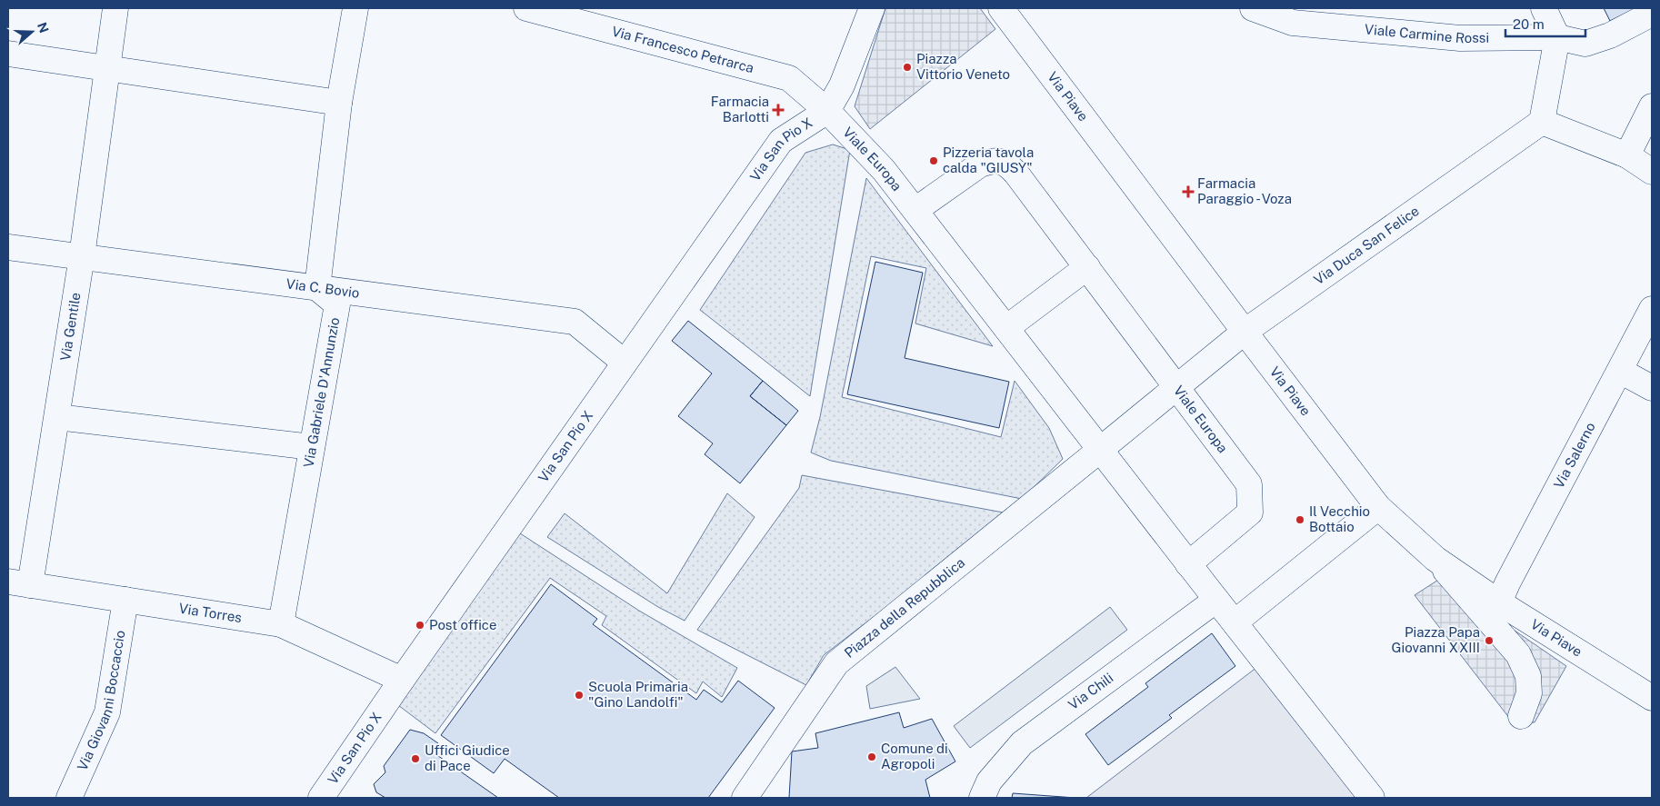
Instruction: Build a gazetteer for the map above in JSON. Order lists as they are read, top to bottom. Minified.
{"streets":{"street":["Viale Carmine Rossi","Via Francesco Petrarca","Via Piave","Via San Pio X","Viale Europa","Via Duca San Felice","Via C. Bovio","Via Gentile","Via Gabriele D'Annunzio","Via Salerno","Piazza della Repubblica","Via Torres","Via Chili","Via Giovanni Boccaccio"]},"crossings":[["Via Francesco Petrarca","Via San Pio X"],["Via Francesco Petrarca","Viale Europa"],["Via Piave","Via Duca San Felice"],["Via Piave","Via Salerno"],["Via San Pio X","Viale Europa"],["Via San Pio X","Via C. Bovio"],["Via San Pio X","Via Torres"],["Viale Europa","Via Duca San Felice"],["Viale Europa","Piazza della Repubblica"],["Viale Europa","Via Chili"],["Via Duca San Felice","Piazza della Repubblica"],["Via C. Bovio","Via Gentile"],["Via C. Bovio","Via Gabriele D'Annunzio"],["Via Gentile","Via Torres"],["Via Gabriele D'Annunzio","Via Torres"],["Via Torres","Via Giovanni Boccaccio"]],"places":{"other":["Piazza Vittorio Veneto","Pizzeria tavola calda \"GIUSY\"","Il Vecchio Bottaio","Post office","Piazza Papa Giovanni XXIII","Scuola Primaria \"Gino Landolfi\"","Comune di Agropoli","Uffici Giudice di Pace"],"health":["Farmacia Barlotti","Farmacia Paraggio - Voza"]},"scale_bar":"20 m","north":"right"}
